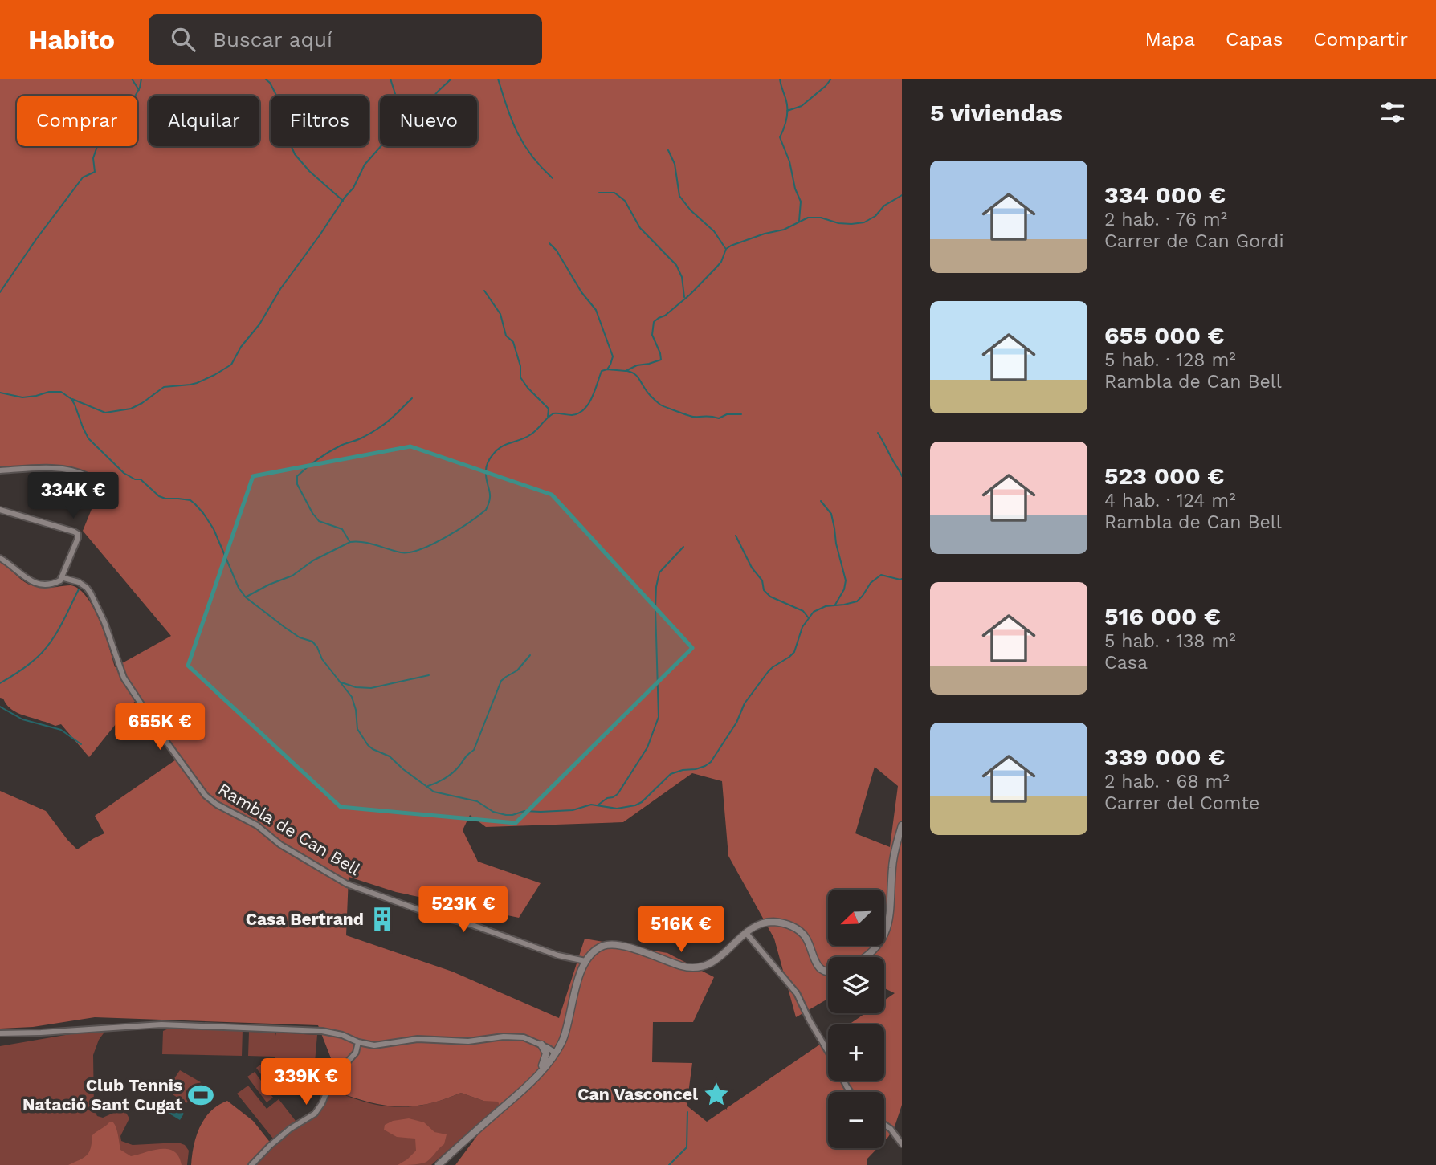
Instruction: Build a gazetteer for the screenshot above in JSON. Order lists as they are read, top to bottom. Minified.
{"streets":{"street":["Rambla de Can Bell"]},"places":{"building":["Casa Bertrand"],"place":["Can Vasconcel"],"sports":["Club Tennis Natació Sant Cugat"]},"north":"bottom left","page":{"header":"Habito","search":"Buscar aquí","nav":["Mapa","Capas","Compartir"],"heading":"5 viviendas","chip":["Comprar","Alquilar","Filtros","Nuevo"],"list":[{"name":"334 000 €","note":"2 hab. · 76 m² · Carrer de Can Gordi"},{"name":"655 000 €","note":"5 hab. · 128 m² · Rambla de Can Bell"},{"name":"523 000 €","note":"4 hab. · 124 m² · Rambla de Can Bell"},{"name":"516 000 €","note":"5 hab. · 138 m² · Casa"},{"name":"339 000 €","note":"2 hab. · 68 m² · Carrer del Comte"}],"price":["334K €","655K €","523K €","516K €","339K €"],"map_buttons":["+","−"]}}
